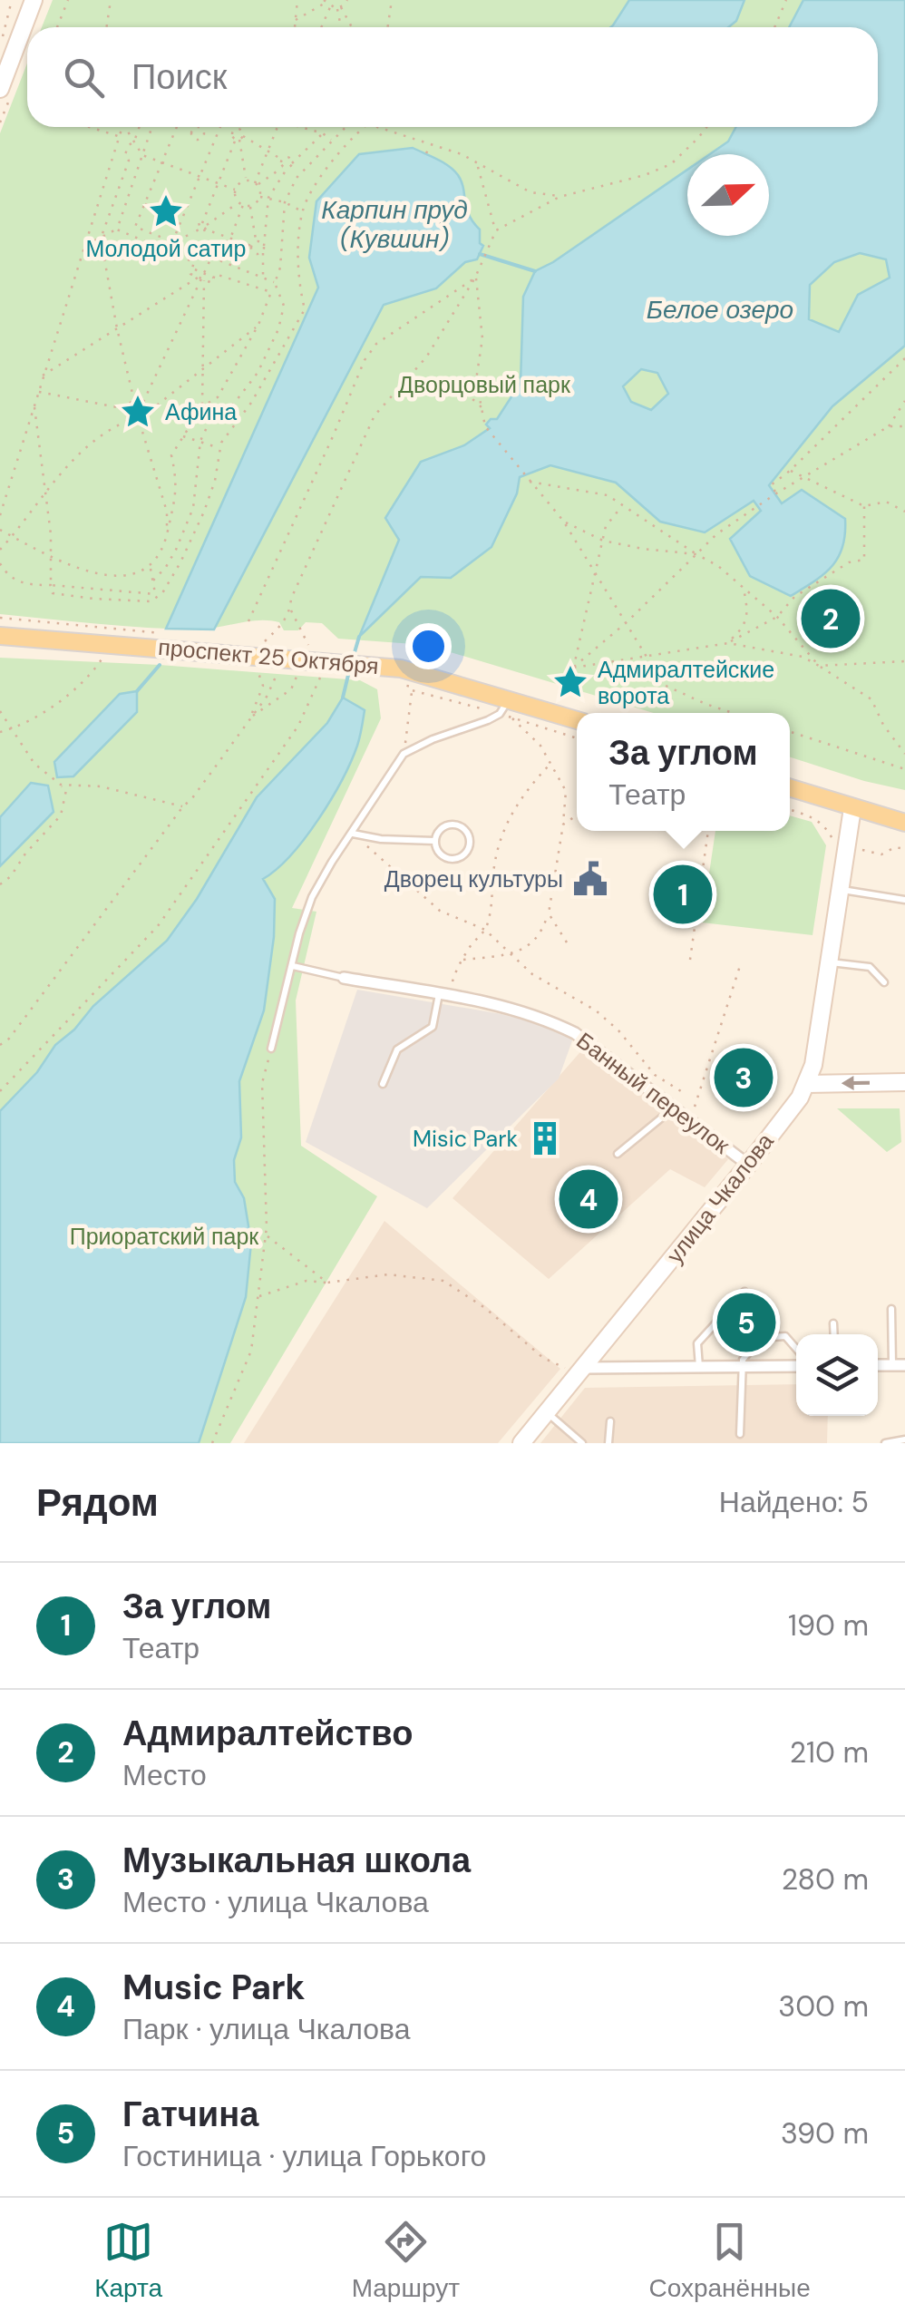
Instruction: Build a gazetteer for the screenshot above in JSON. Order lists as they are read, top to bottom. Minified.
{"streets":{"main road":["проспект 25 Октября","улица Чкалова"],"street":["Банный переулок"]},"crossings":[["Банный переулок","улица Чкалова"]],"water":["Карпин пруд (Кувшин)","Белое озеро"],"parks":["Дворцовый парк","Приоратский парк"],"places":{"place":["Молодой сатир","Афина","Адмиралтейские ворота"],"public building":["Дворец культуры"],"building":["Misic Park"]},"north":"right","page":{"search":"Поиск","pins":["2","1","3","4","5"],"popup":["За углом","Театр"],"heading":["Рядом","Найдено: 5"],"list":[{"mark":"1","name":"За углом","note":"Театр","value":"190 m"},{"mark":"2","name":"Адмиралтейство","note":"Место","value":"210 m"},{"mark":"3","name":"Музыкальная школа","note":"Место · улица Чкалова","value":"280 m"},{"mark":"4","name":"Music Park","note":"Парк · улица Чкалова","value":"300 m"},{"mark":"5","name":"Гатчина","note":"Гостиница · улица Горького","value":"390 m"}],"nav":["Карта","Маршрут","Сохранённые"]}}
